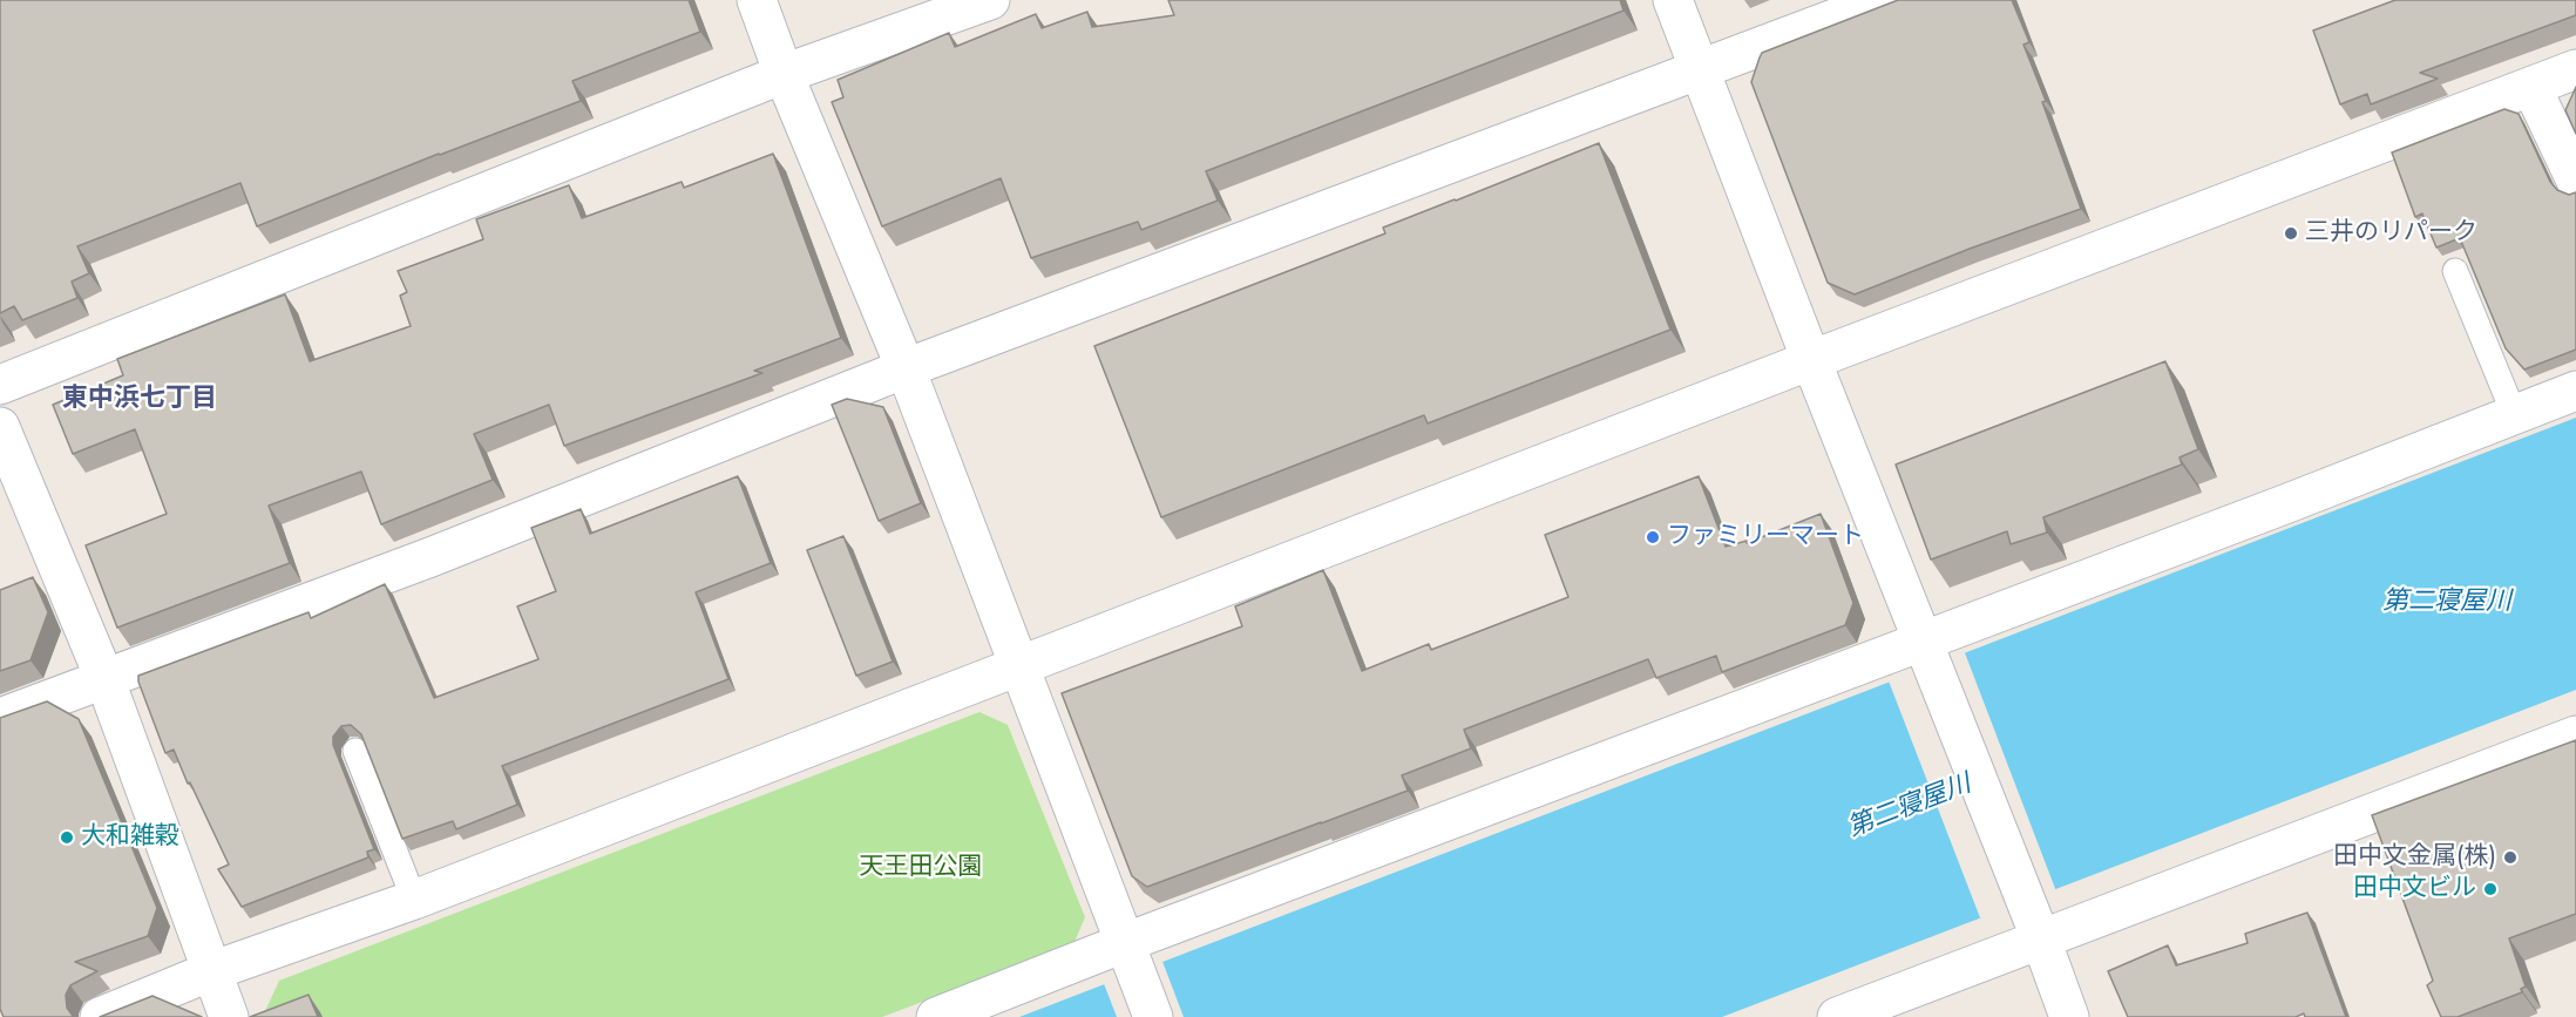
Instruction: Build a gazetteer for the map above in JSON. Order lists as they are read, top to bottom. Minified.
{"districts":["東中浜七丁目"],"water":["第二寝屋川"],"parks":["天王田公園"],"places":["三井のリパーク","ファミリーマート","大和雑穀","田中文金属(株)","田中文ビル"]}
